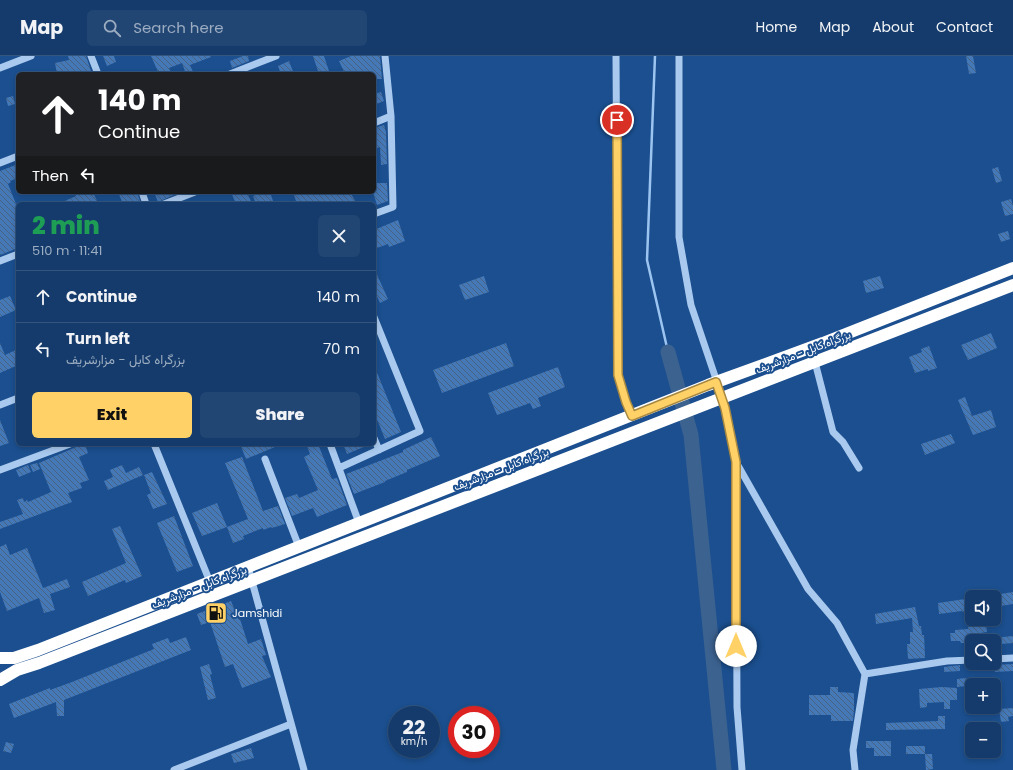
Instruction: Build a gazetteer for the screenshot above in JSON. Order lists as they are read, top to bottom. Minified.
{"streets":{"highway":["بزرگراه کابل - مزارشریف"]},"places":{"fuel station":["Jamshidi"]},"page":{"header":"Map","search":"Search here","nav":["Home","Map","About","Contact"],"turn":["140 m","Continue"],"then":"Then","heading":["2 min","510 m · 11:41"],"list":[{"name":"Continue","value":"140 m"},{"name":"Turn left","note":"بزرگراه کابل - مزارشریف","value":"70 m"}],"buttons":["Exit","Share"],"map_buttons":["+","−"],"speed":"22 km/h","limit":"30"}}
